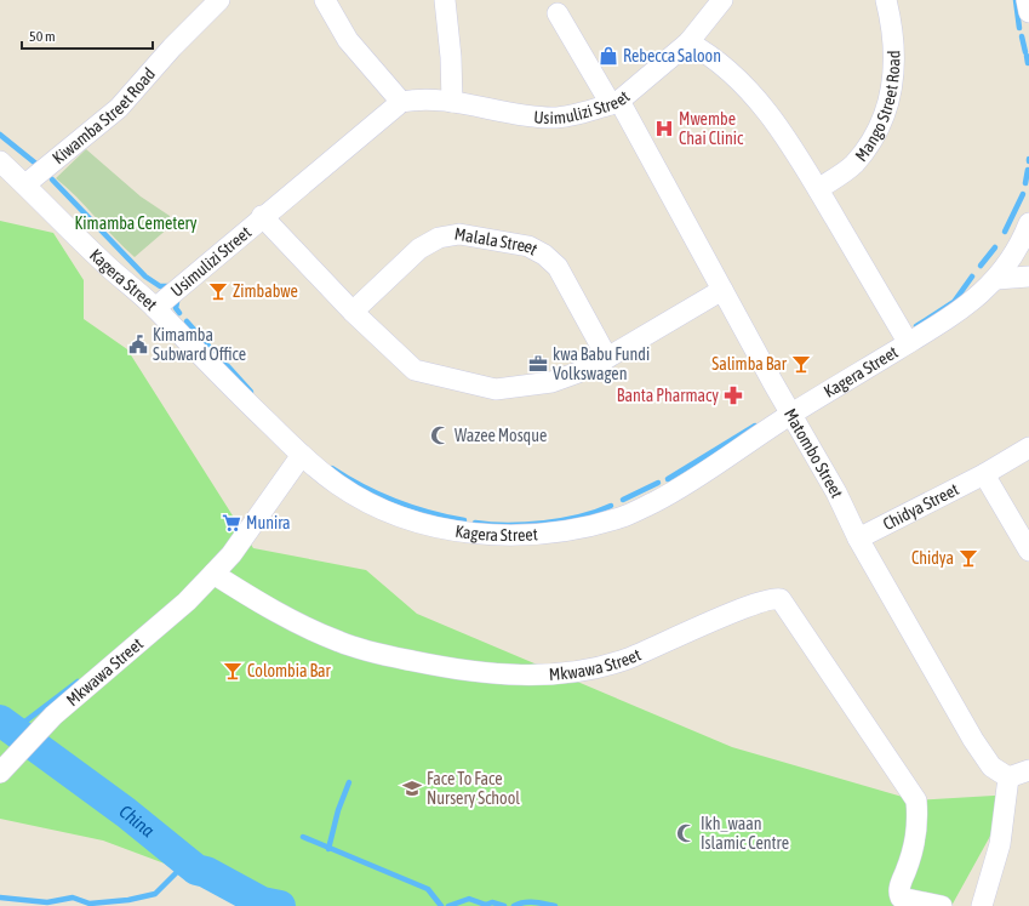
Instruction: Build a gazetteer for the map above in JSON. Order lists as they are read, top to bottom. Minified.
{"streets":{"street":["Usimulizi Street","Mango Street Road","Kiwamba Street Road","Malala Street","Kagera Street","Matombo Street","Chidya Street","Mkwawa Street"]},"crossings":[["Usimulizi Street","Kagera Street"],["Usimulizi Street","Matombo Street"],["Kiwamba Street Road","Kagera Street"],["Kagera Street","Matombo Street"],["Kagera Street","Mkwawa Street"],["Matombo Street","Chidya Street"]],"water":["China"],"parks":["Kimamba Cemetery"],"places":{"shop":["Rebecca Saloon"],"hospital":["Mwembe Chai Clinic"],"bar":["Zimbabwe","Salimba Bar","Chidya","Colombia Bar"],"public building":["Kimamba Subward Office"],"office":["kwa Babu Fundi Volkswagen"],"pharmacy":["Banta Pharmacy"],"mosque":["Wazee Mosque","Ikh_waan Islamic Centre"],"supermarket":["Munira"],"school or university":["Face To Face Nursery School"]},"scale_bar":"50 m"}
